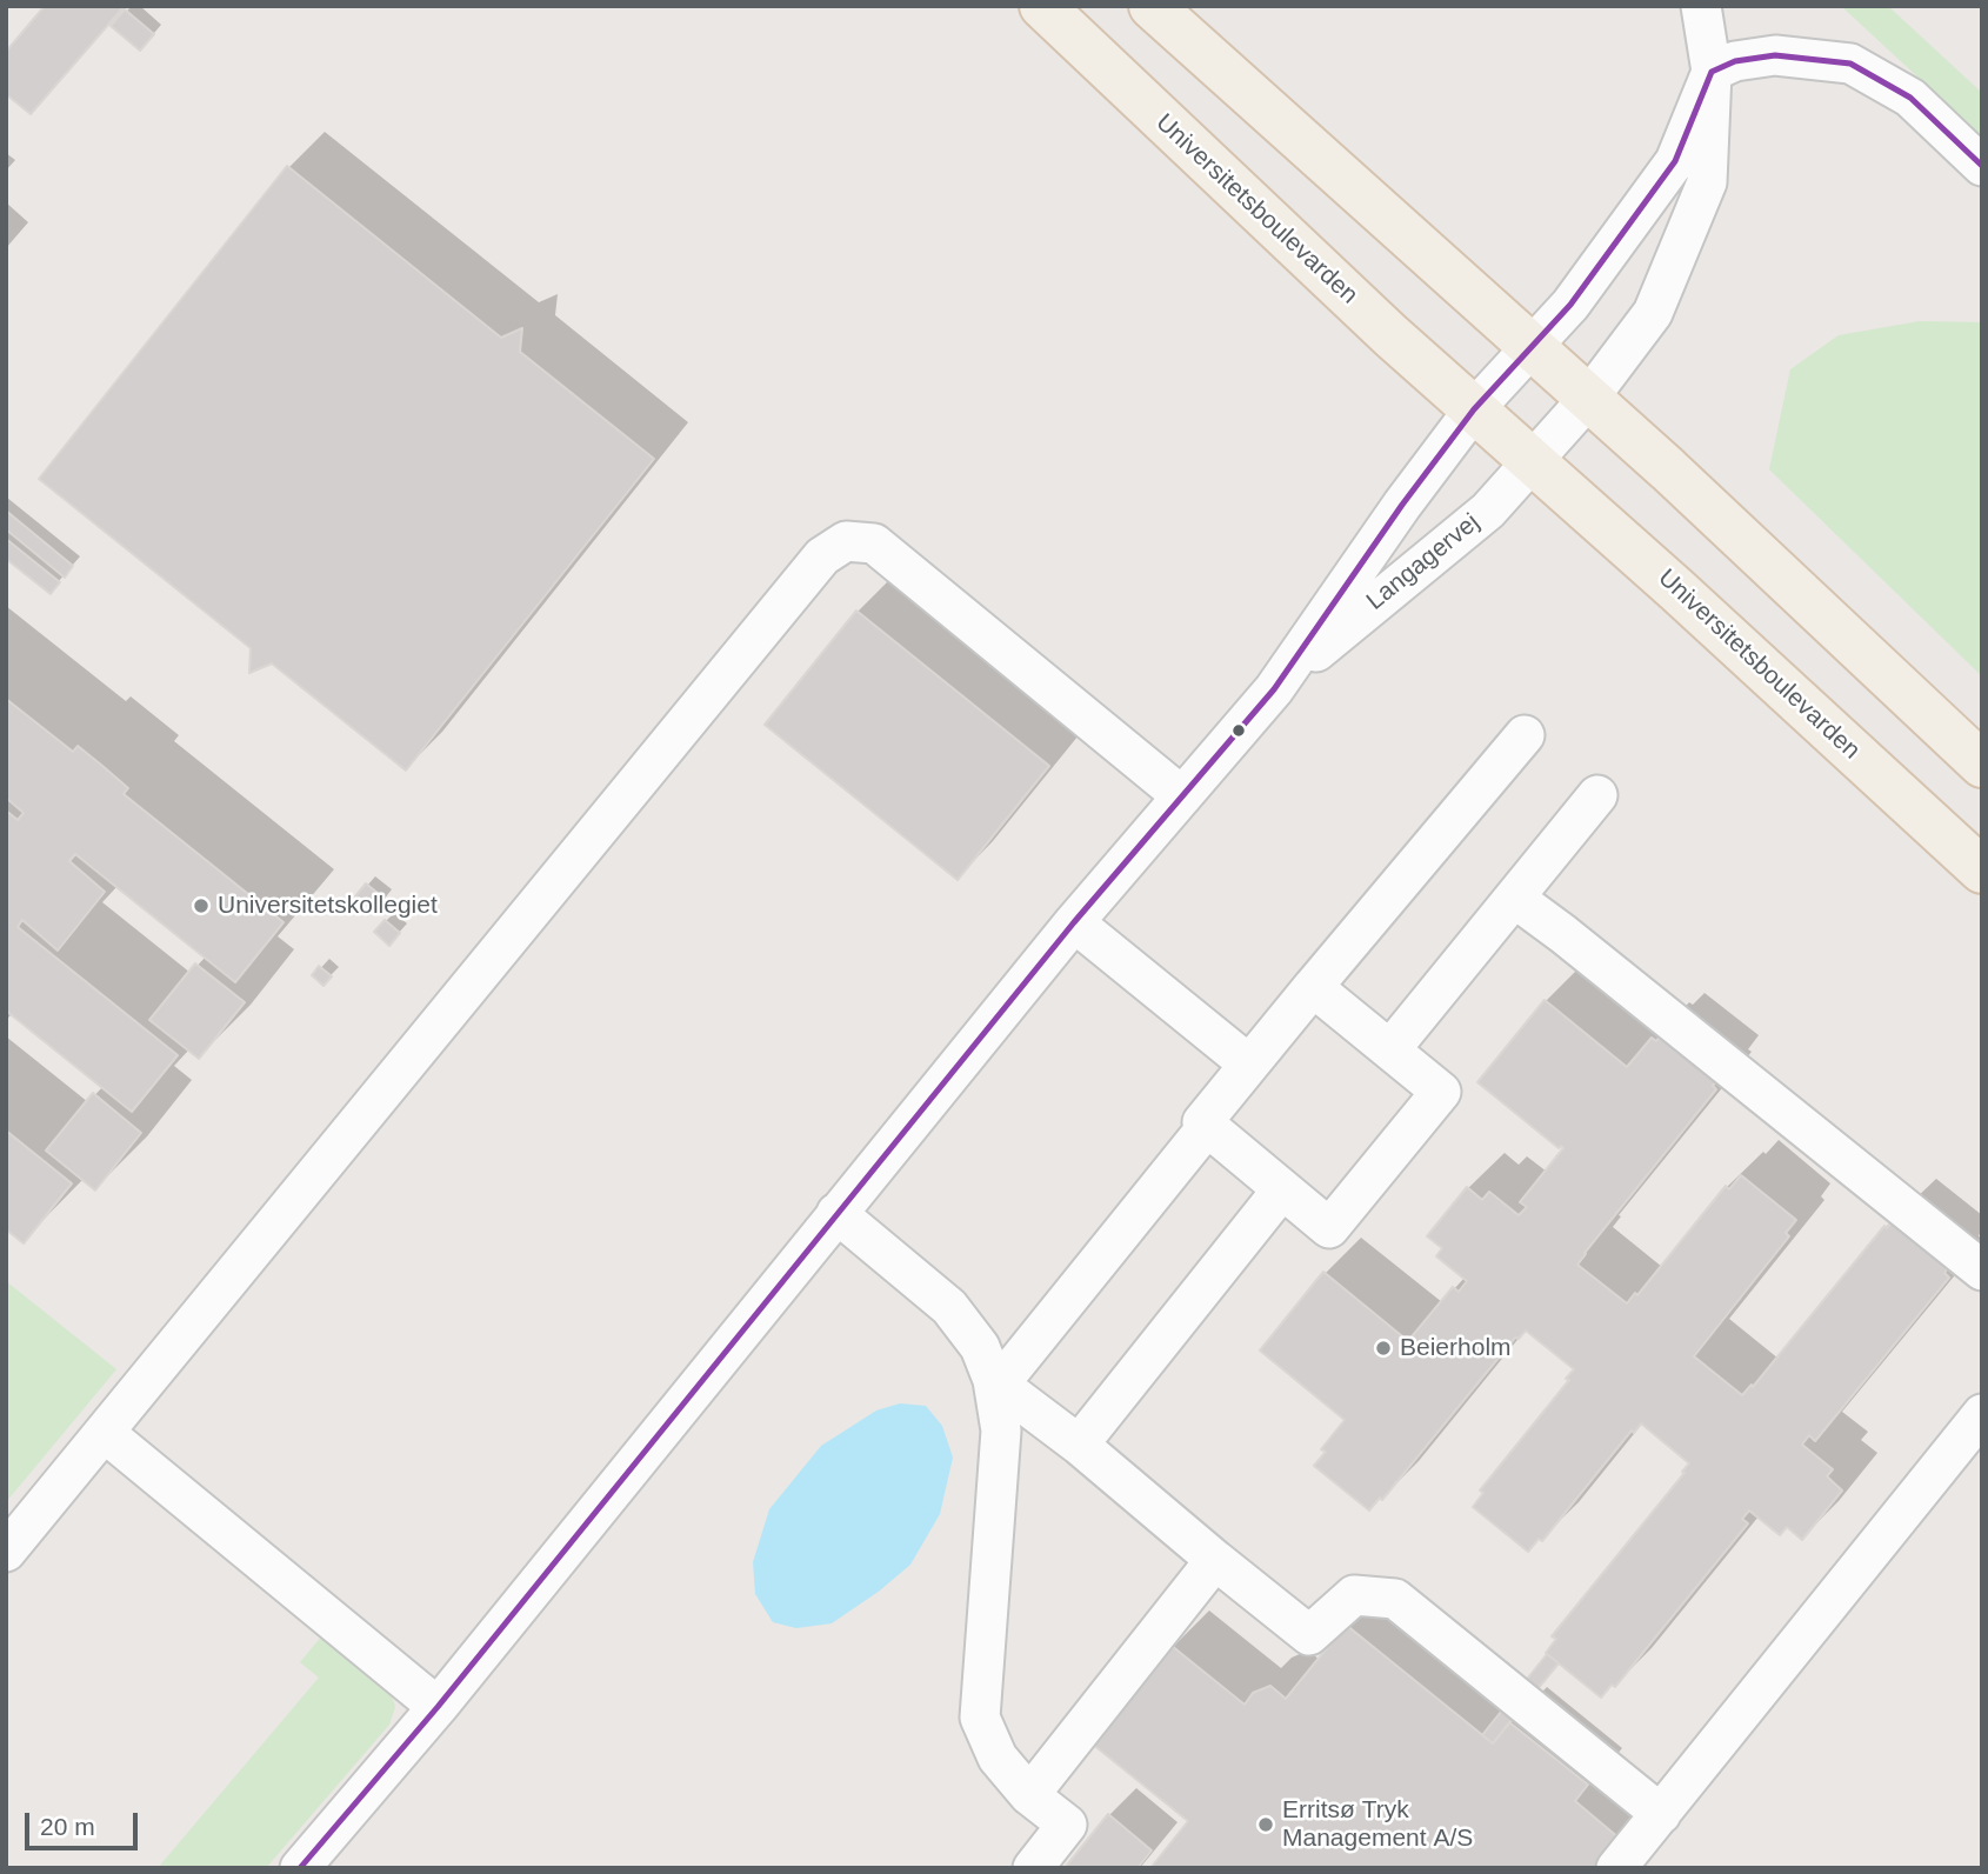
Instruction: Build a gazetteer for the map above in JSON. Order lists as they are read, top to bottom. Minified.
{"streets":{"main road":["Universitetsboulevarden"],"street":["Langagervej"]},"crossings":[["Universitetsboulevarden","Langagervej"]],"places":["Universitetskollegiet","Beierholm","Erritsø Tryk Management A/S"],"scale_bar":"20 m"}
